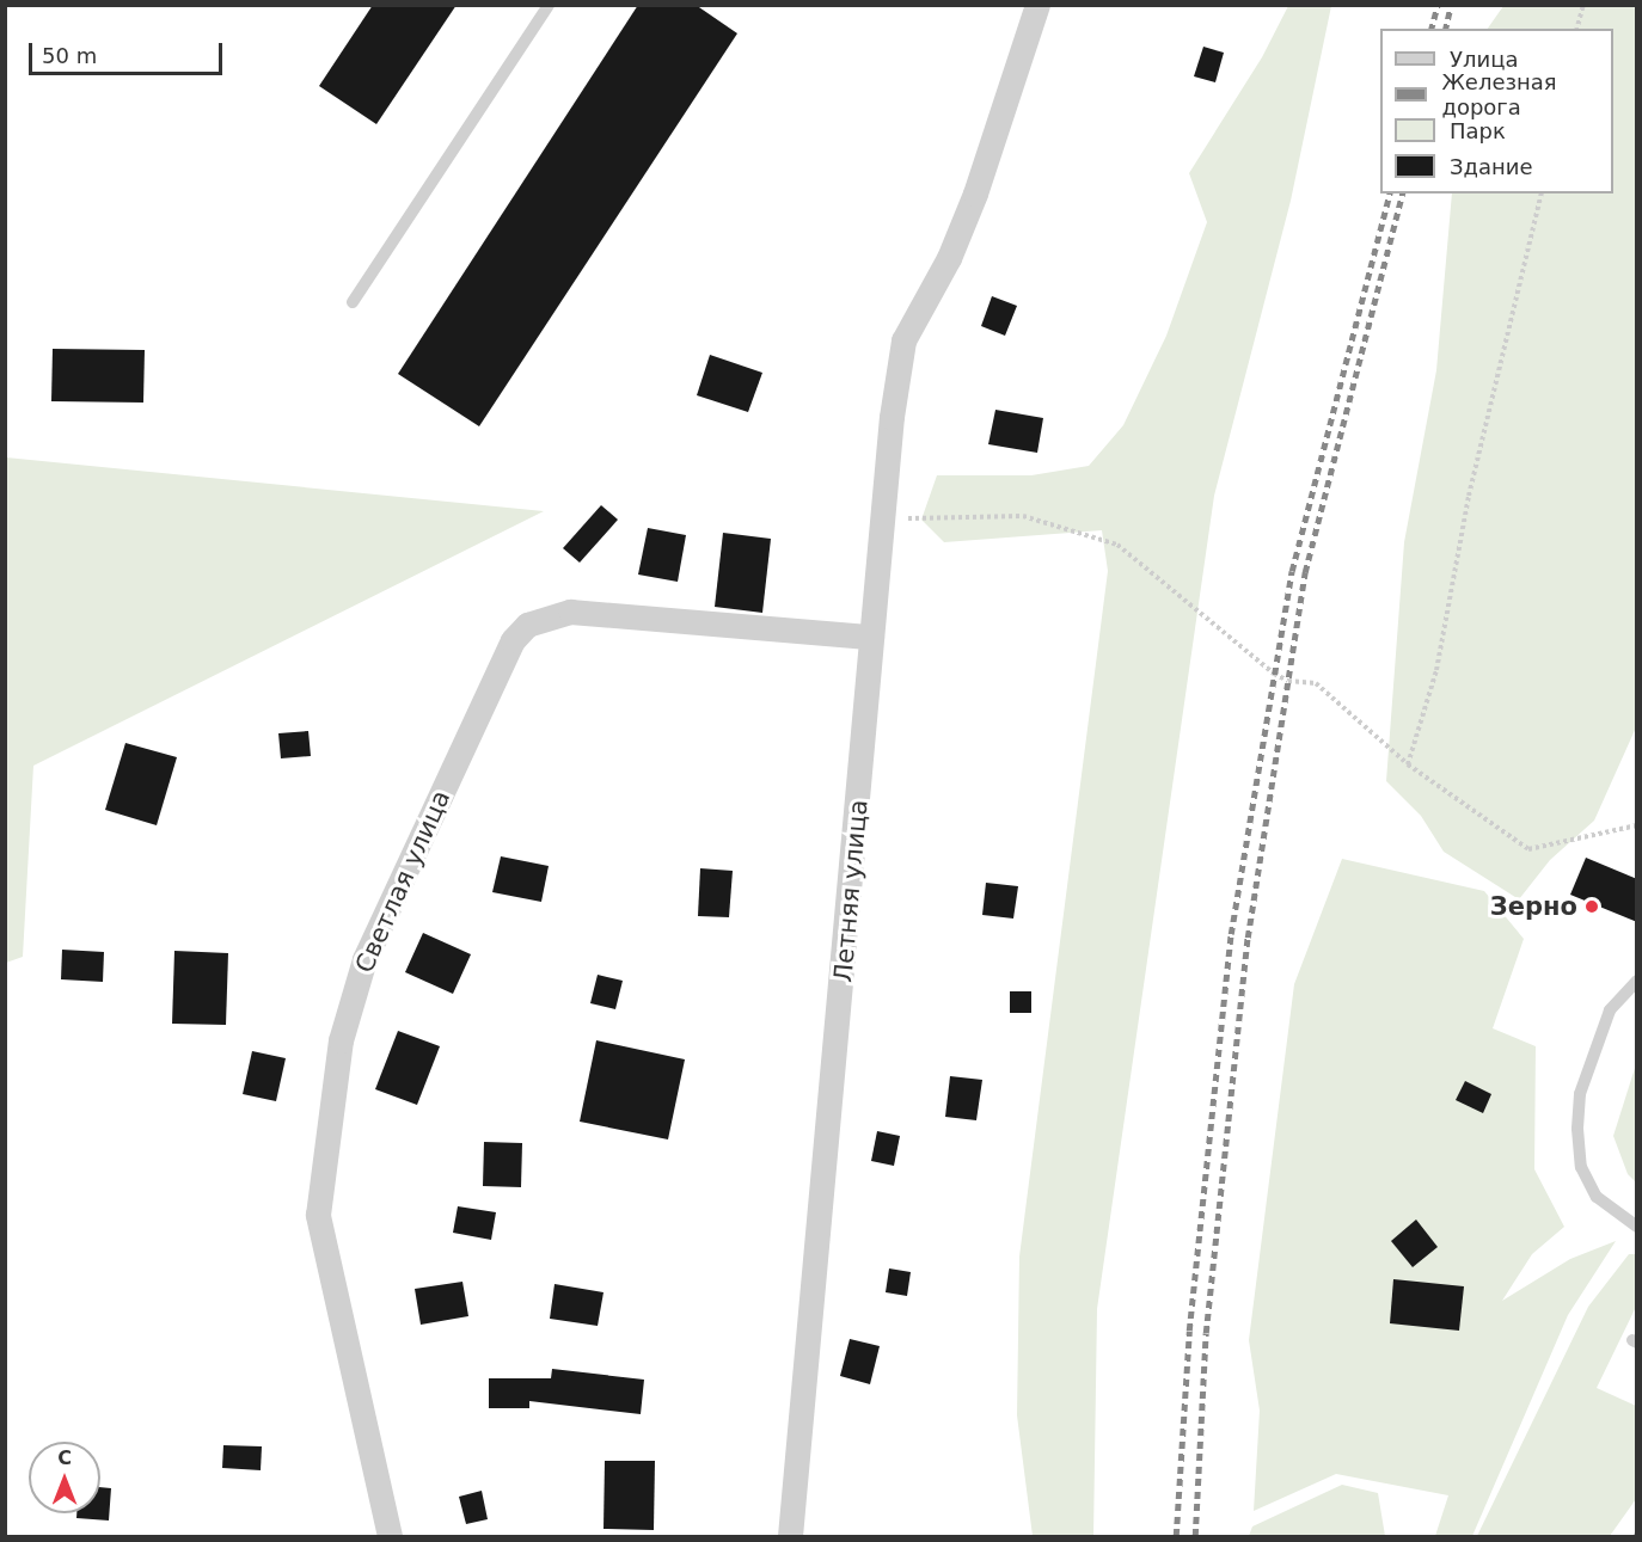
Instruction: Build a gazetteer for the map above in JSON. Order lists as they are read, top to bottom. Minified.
{"streets":{"street":["Светлая улица","Летняя улица"]},"crossings":[["Светлая улица","Летняя улица"]],"places":["Зерно"],"legend":["Улица","Железная дорога","Парк","Здание"],"scale_bar":"50 m","north":"top"}
